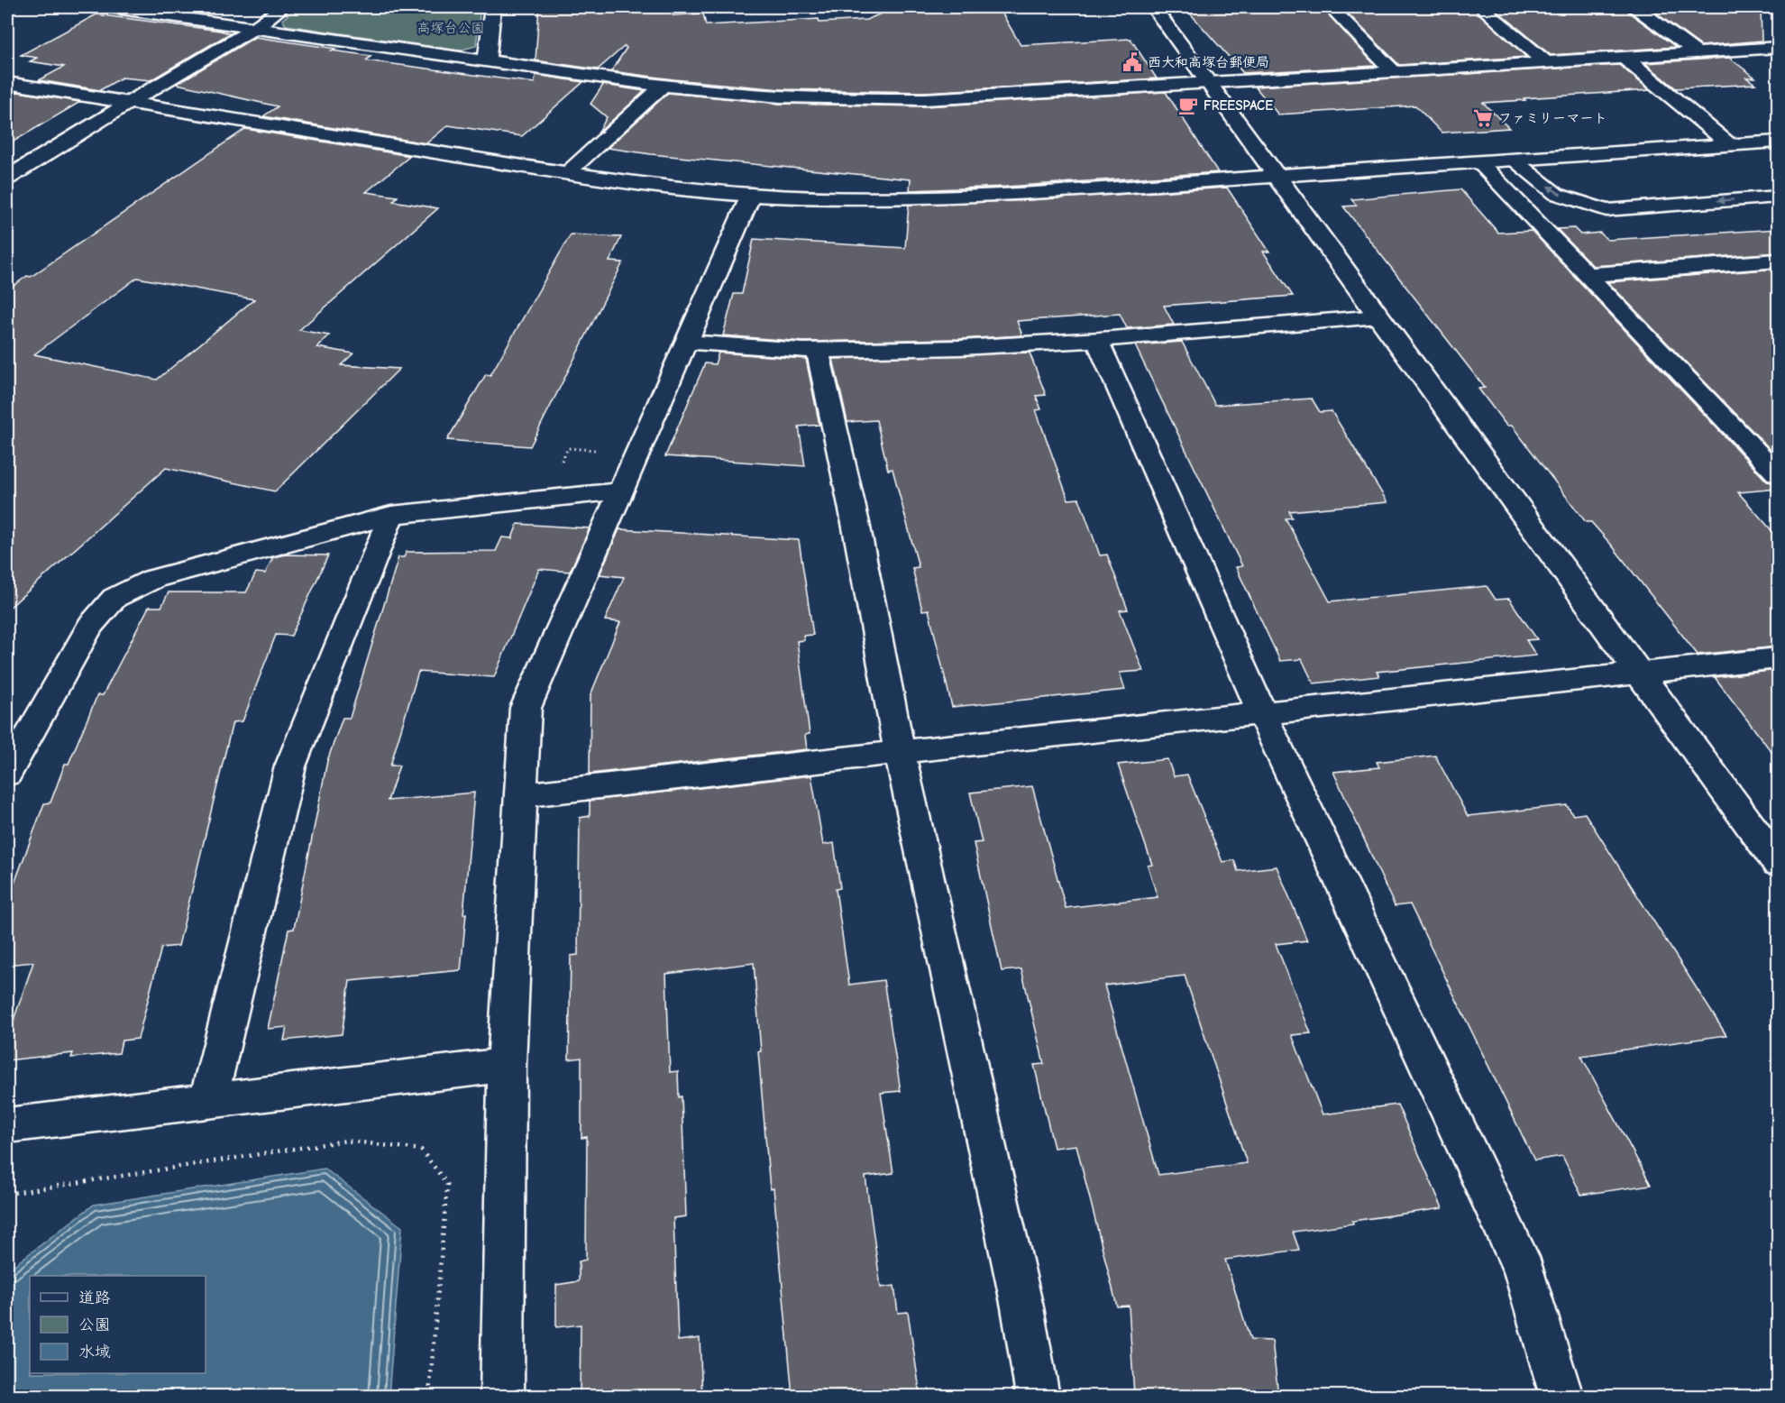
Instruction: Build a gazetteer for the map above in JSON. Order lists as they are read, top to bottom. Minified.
{"parks":["高塚台公園"],"places":{"public building":["西大和高塚台郵便局"],"cafe":["FREESPACE"],"supermarket":["ファミリーマート"]},"legend":["道路","公園","水域"]}
